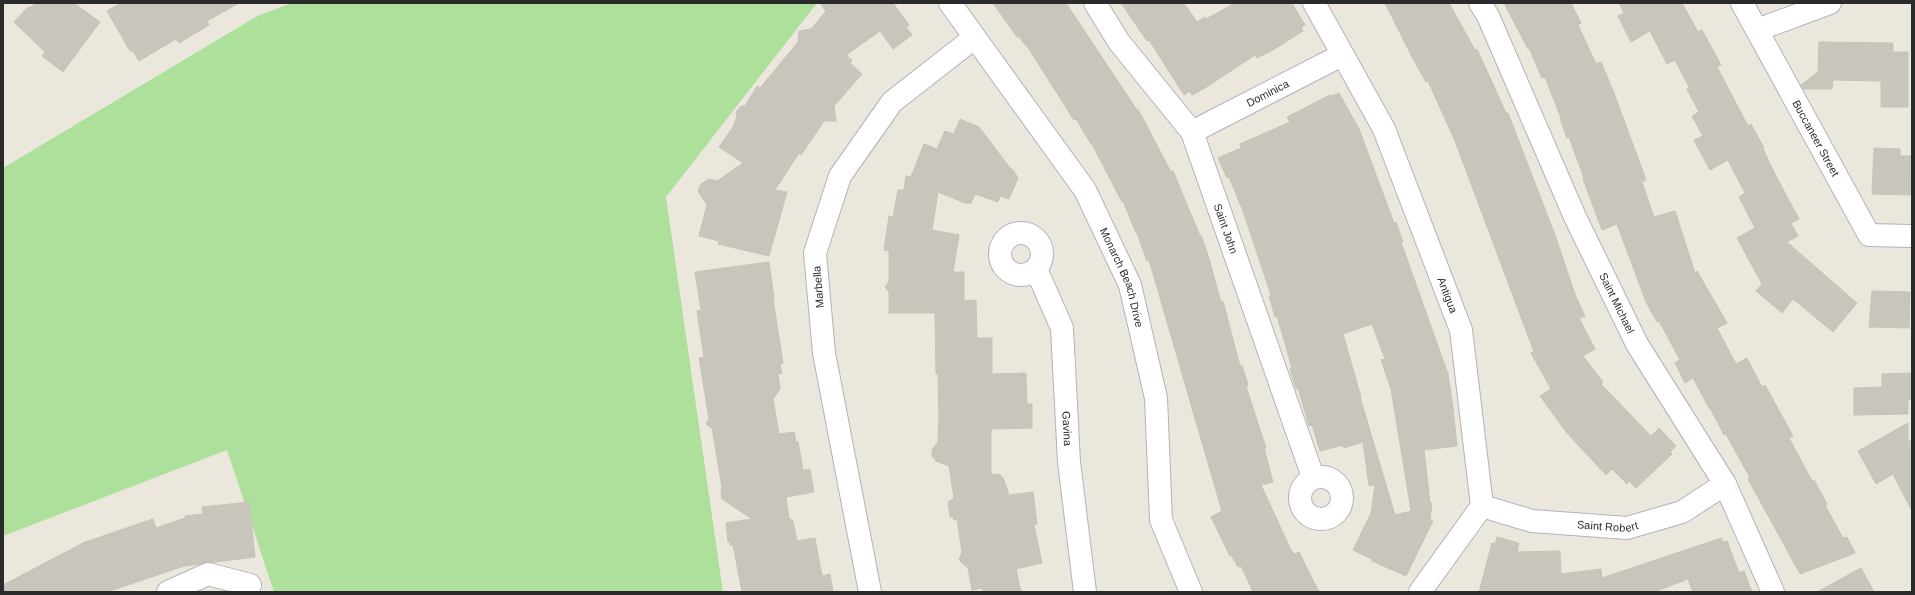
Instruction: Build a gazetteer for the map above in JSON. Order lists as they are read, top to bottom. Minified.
{"streets":{"street":["Dominica","Buccaneer Street","Saint John","Monarch Beach Drive","Marbella","Antigua","Saint Michael","Gavina","Saint Robert"]},"crossings":[["Dominica","Saint John"],["Dominica","Antigua"],["Monarch Beach Drive","Marbella"],["Antigua","Saint Robert"],["Saint Michael","Saint Robert"]]}
